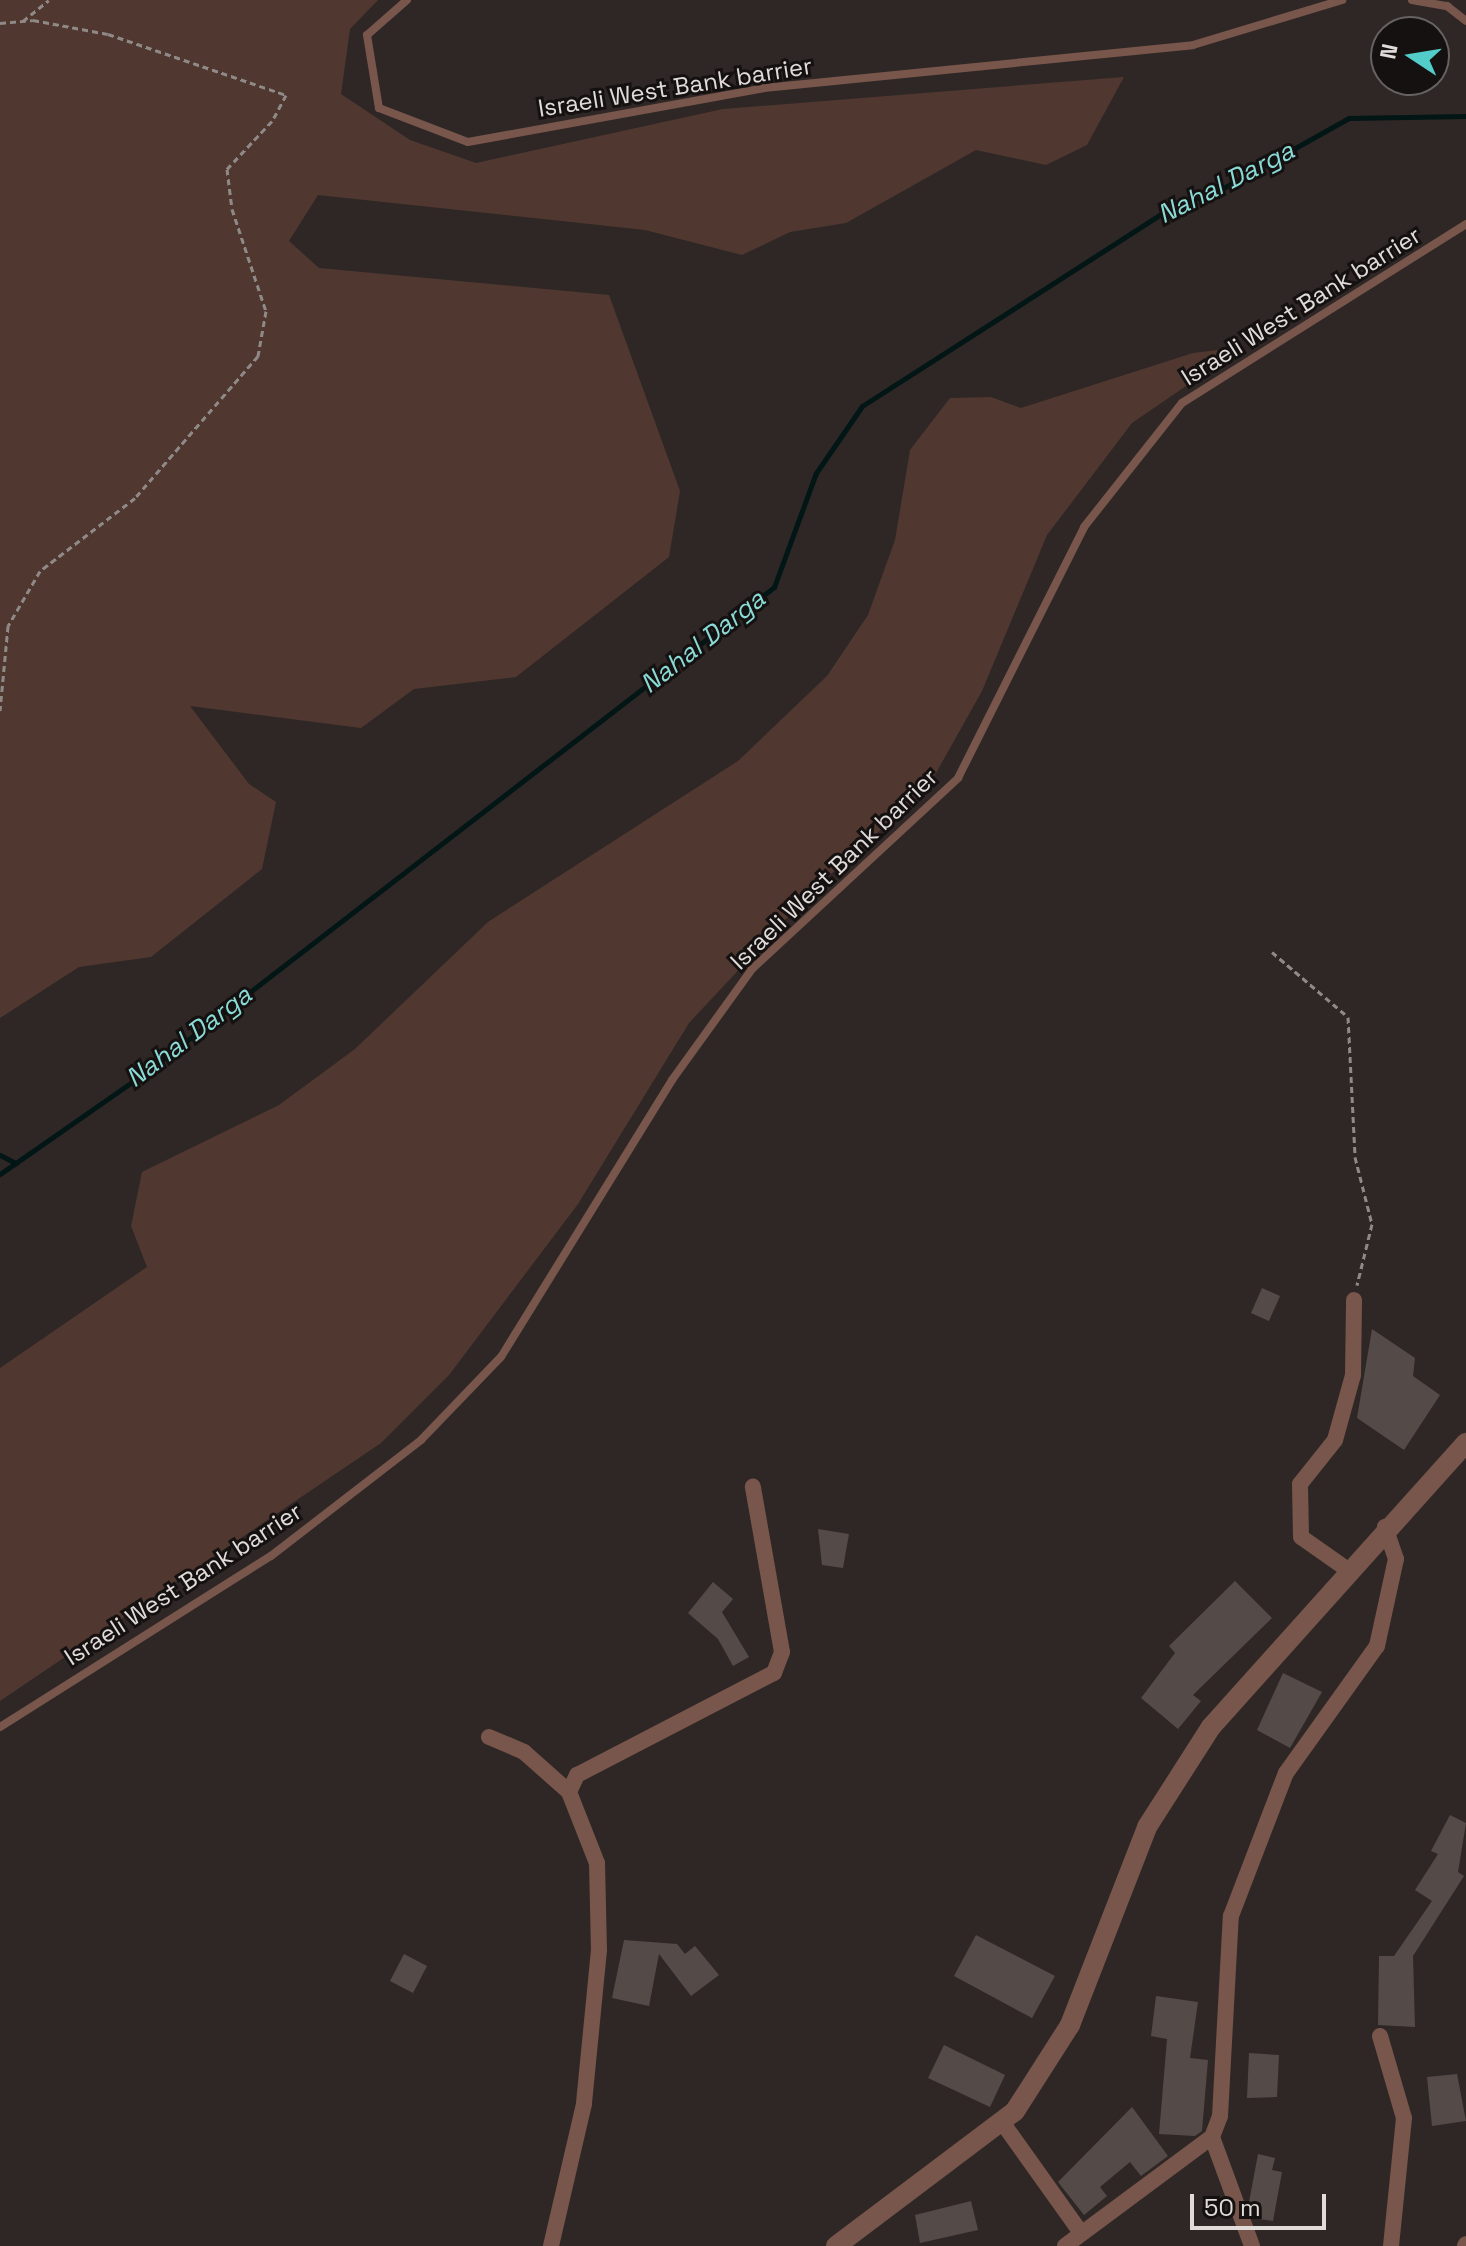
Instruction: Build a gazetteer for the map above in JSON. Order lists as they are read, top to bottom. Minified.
{"streets":{"lane":["Israeli West Bank barrier"]},"water":["Nahal Darga"],"scale_bar":"50 m","north":"left"}
